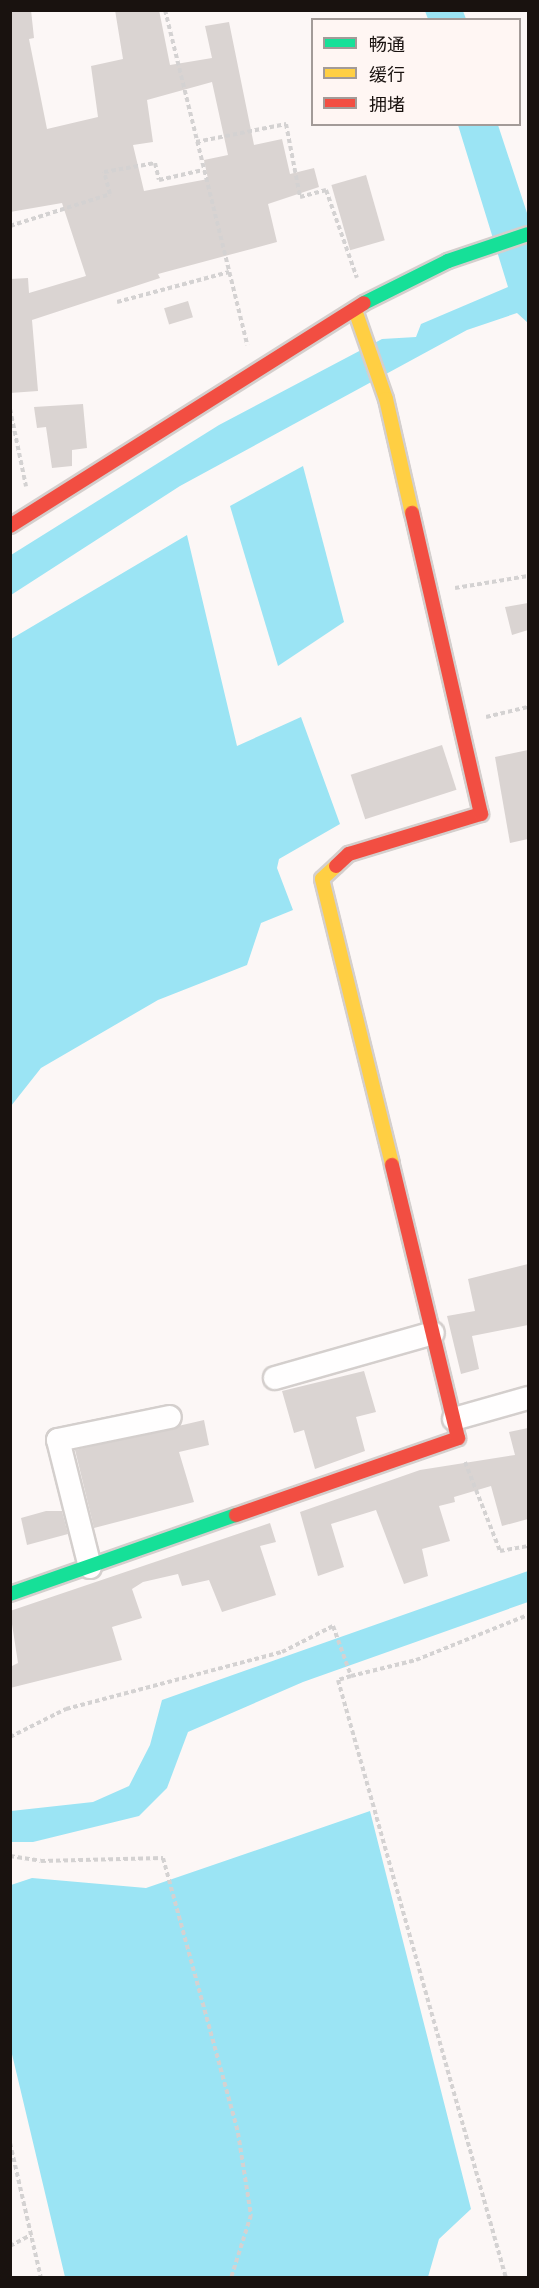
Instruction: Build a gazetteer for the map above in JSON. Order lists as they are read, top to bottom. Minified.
{"legend":["畅通","缓行","拥堵"]}
